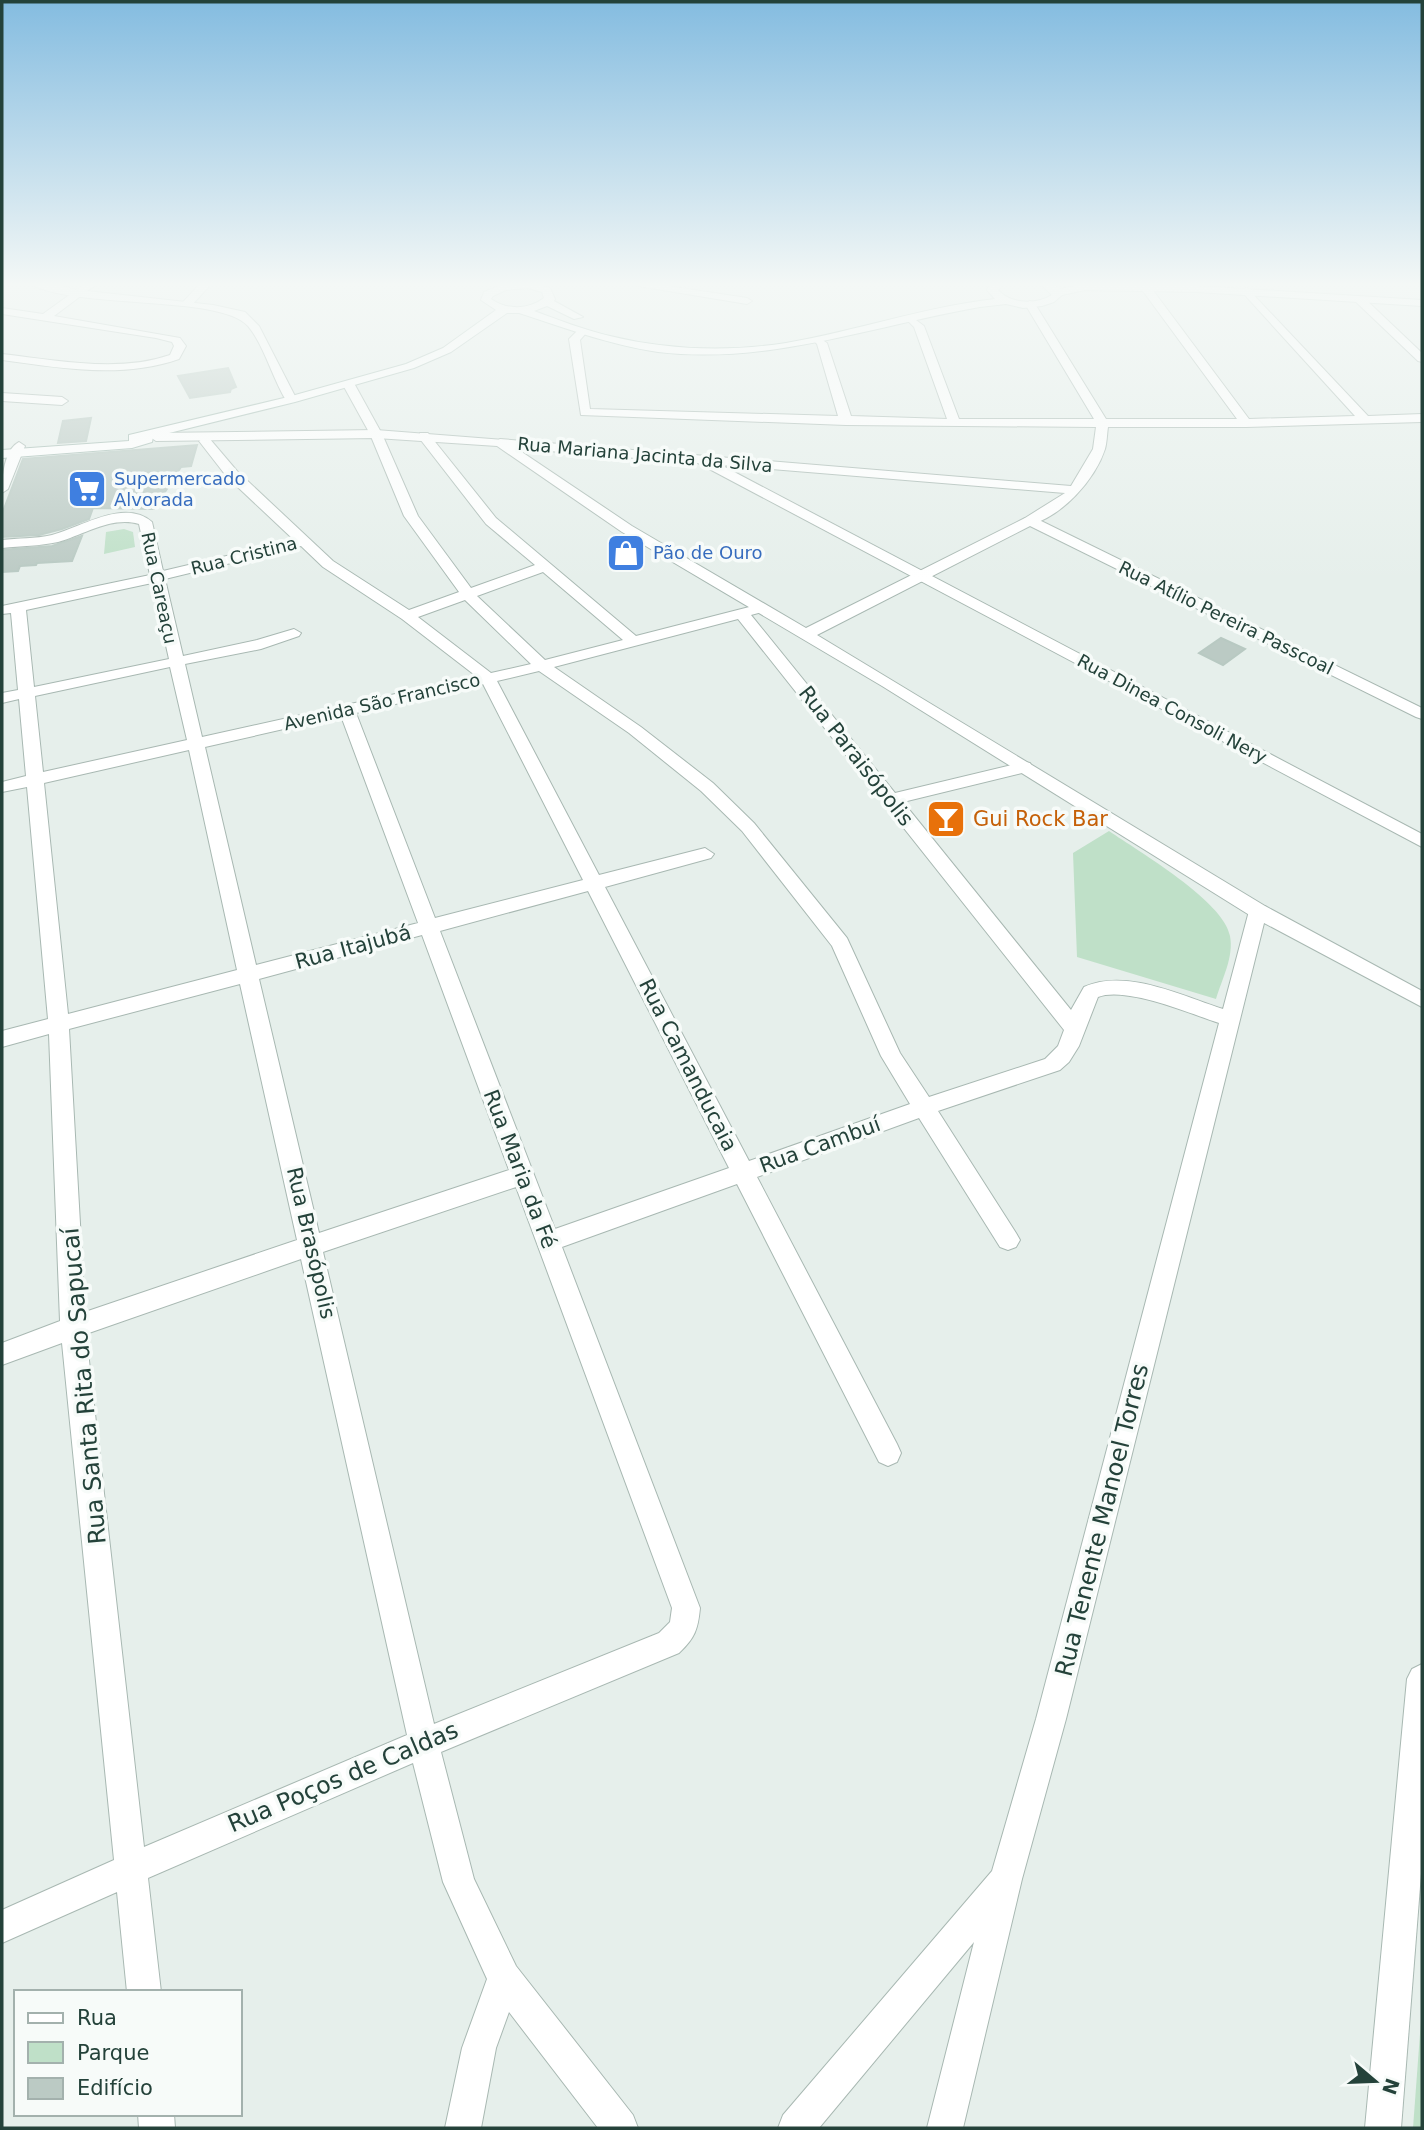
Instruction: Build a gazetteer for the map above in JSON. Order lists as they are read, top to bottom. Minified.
{"streets":{"street":["Rua Mariana Jacinta da Silva","Rua Cristina","Rua Careaçu","Rua Atílio Pereira Passcoal","Avenida São Francisco","Rua Dinea Consoli Nery","Rua Paraisópolis","Rua Itajubá","Rua Camanducaia","Rua Cambuí","Rua Maria da Fé","Rua Brasópolis","Rua Santa Rita do Sapucaí","Rua Tenente Manoel Torres","Rua Poços de Caldas"]},"crossings":[["Rua Mariana Jacinta da Silva","Rua Dinea Consoli Nery"],["Rua Cristina","Rua Careaçu"],["Rua Cristina","Rua Santa Rita do Sapucaí"],["Rua Careaçu","Avenida São Francisco"],["Rua Careaçu","Rua Brasópolis"],["Avenida São Francisco","Rua Paraisópolis"],["Avenida São Francisco","Rua Camanducaia"],["Avenida São Francisco","Rua Maria da Fé"],["Avenida São Francisco","Rua Brasópolis"],["Avenida São Francisco","Rua Santa Rita do Sapucaí"],["Rua Paraisópolis","Rua Cambuí"],["Rua Itajubá","Rua Camanducaia"],["Rua Itajubá","Rua Maria da Fé"],["Rua Itajubá","Rua Brasópolis"],["Rua Itajubá","Rua Santa Rita do Sapucaí"],["Rua Camanducaia","Rua Cambuí"],["Rua Cambuí","Rua Maria da Fé"],["Rua Cambuí","Rua Tenente Manoel Torres"],["Rua Maria da Fé","Rua Poços de Caldas"],["Rua Brasópolis","Rua Poços de Caldas"],["Rua Santa Rita do Sapucaí","Rua Poços de Caldas"]],"places":{"supermarket":["Supermercado Alvorada"],"shop":["Pão de Ouro"],"bar":["Gui Rock Bar"]},"legend":["Rua","Parque","Edifício"],"north":"right"}
